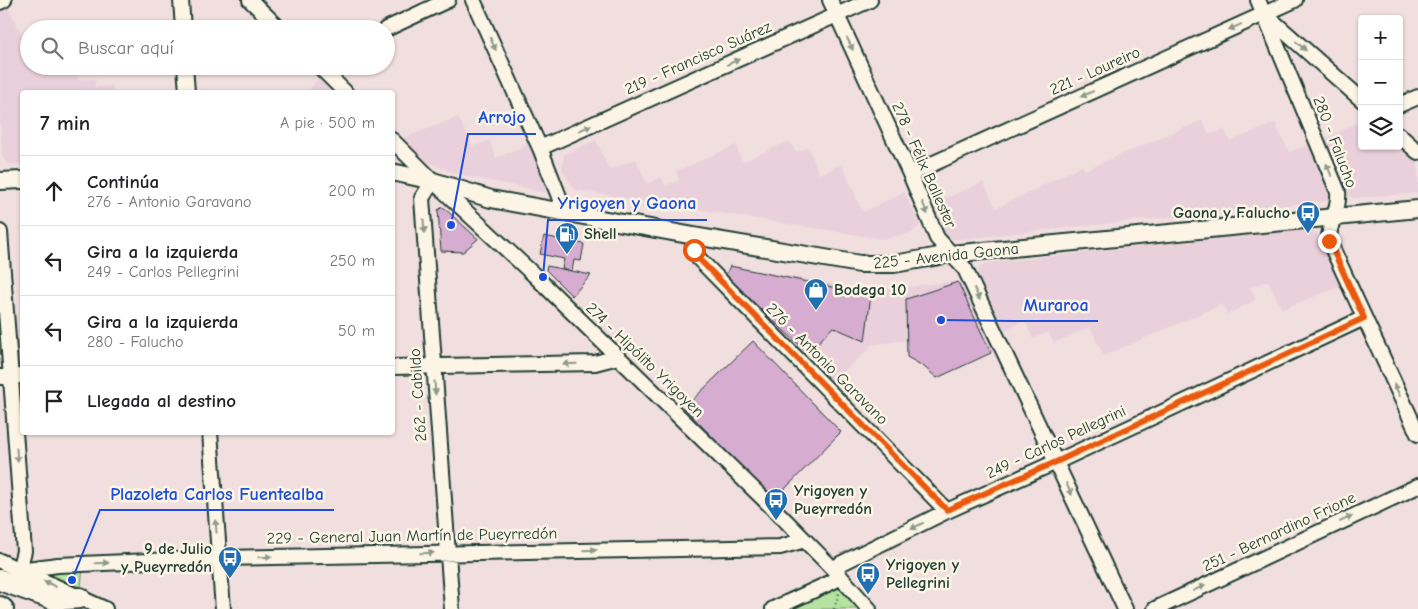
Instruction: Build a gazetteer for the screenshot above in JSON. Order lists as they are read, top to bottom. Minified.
{"streets":{"main road":["225 - Avenida Gaona"],"street":["219 - Francisco Suárez","221 - Loureiro","280 - Falucho","278 - Félix Ballester","274 - Hipólito Yrigoyen","276 - Antonio Garavano","262 - Cabildo","249 - Carlos Pellegrini","251 - Bernardino Frione","229 - General Juan Martín de Pueyrredón"]},"crossings":[["219 - Francisco Suárez","278 - Félix Ballester"],["221 - Loureiro","280 - Falucho"],["221 - Loureiro","278 - Félix Ballester"],["280 - Falucho","225 - Avenida Gaona"],["280 - Falucho","249 - Carlos Pellegrini"],["278 - Félix Ballester","225 - Avenida Gaona"],["278 - Félix Ballester","249 - Carlos Pellegrini"],["225 - Avenida Gaona","274 - Hipólito Yrigoyen"],["225 - Avenida Gaona","276 - Antonio Garavano"],["225 - Avenida Gaona","262 - Cabildo"],["274 - Hipólito Yrigoyen","262 - Cabildo"],["274 - Hipólito Yrigoyen","249 - Carlos Pellegrini"],["274 - Hipólito Yrigoyen","229 - General Juan Martín de Pueyrredón"],["276 - Antonio Garavano","249 - Carlos Pellegrini"],["262 - Cabildo","229 - General Juan Martín de Pueyrredón"]],"one_way":["219 - Francisco Suárez","221 - Loureiro","280 - Falucho","278 - Félix Ballester","262 - Cabildo","251 - Bernardino Frione","229 - General Juan Martín de Pueyrredón"],"places":{"other":["Arrojo","Yrigoyen y Gaona","Muraroa","Plazoleta Carlos Fuentealba"],"bus stop":["Gaona y Falucho","Yrigoyen y Pueyrredón","9 de Julio y Pueyrredón","Yrigoyen y Pellegrini"],"fuel station":["Shell"],"shop":["Bodega 10"]},"page":{"map_buttons":["+","−"],"search":"Buscar aquí","heading":["7 min","A pie · 500 m"],"list":[["Continúa","276 - Antonio Garavano","200 m"],["Gira a la izquierda","249 - Carlos Pellegrini","250 m"],["Gira a la izquierda","280 - Falucho","50 m"],"Llegada al destino"]}}
